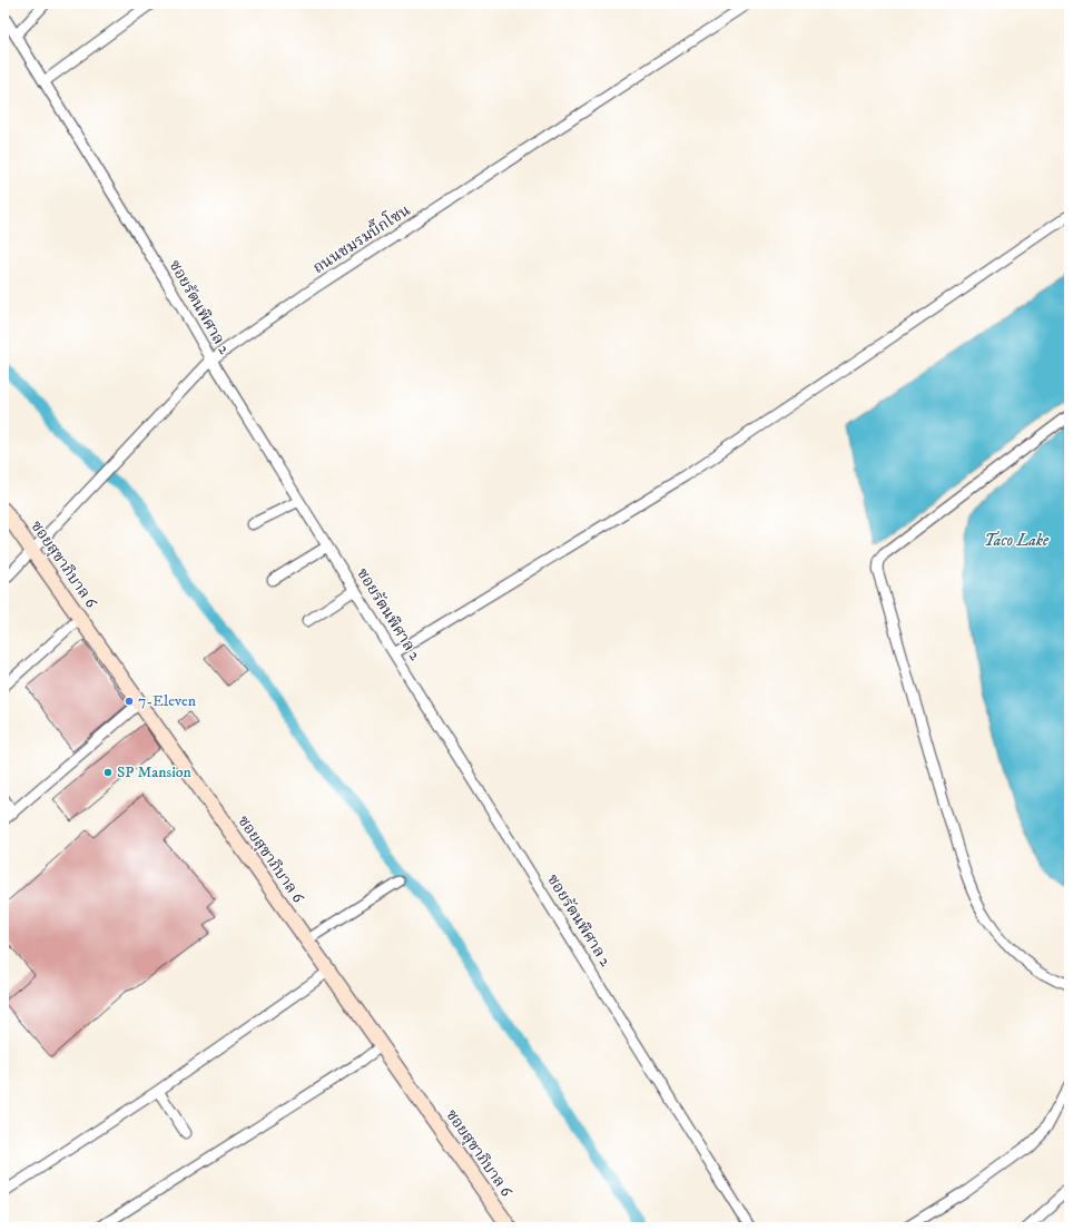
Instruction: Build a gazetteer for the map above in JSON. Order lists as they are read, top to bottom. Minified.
{"streets":{"street":["ถนนชมรมบิ๊กโซน","ซอยรัตนพิศาล 2","ซอยสุขาภิบาล 6"]},"crossings":[["ถนนชมรมบิ๊กโซน","ซอยรัตนพิศาล 2"],["ถนนชมรมบิ๊กโซน","ซอยสุขาภิบาล 6"]],"water":["Taco Lake"],"places":["7-Eleven","SP Mansion"]}
